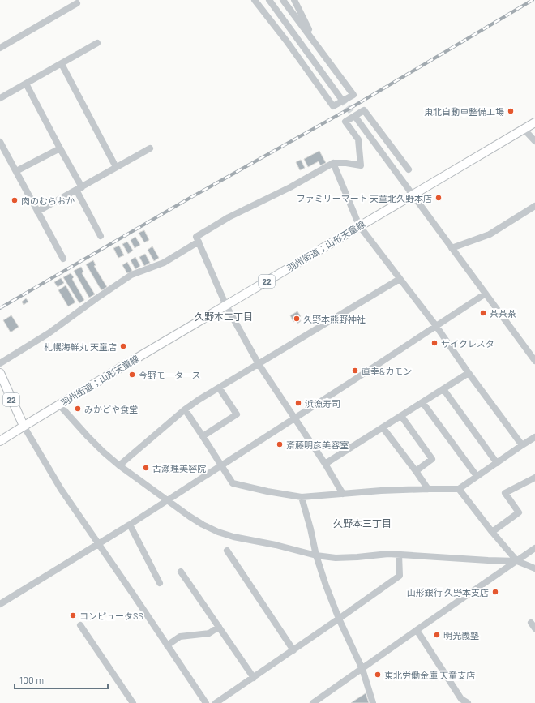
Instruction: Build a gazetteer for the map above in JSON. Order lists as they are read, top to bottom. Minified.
{"streets":{"main road":["羽州街道；山形天童線","22"]},"crossings":[["羽州街道；山形天童線","22"]],"districts":["久野本二丁目","久野本三丁目"],"places":["東北自動車整備工場","ファミリーマート 天童北久野本店","肉のむらおか","茶茶茶","久野本熊野神社","サイクレスタ","札幌海鮮丸 天童店","直幸&カモン","今野モータース","浜漁寿司","みかどや食堂","斎藤明彦美容室","古瀬理美容院","山形銀行 久野本支店","コンピュータSS","明光義塾","東北労働金庫 天童支店"],"scale_bar":"100 m"}
